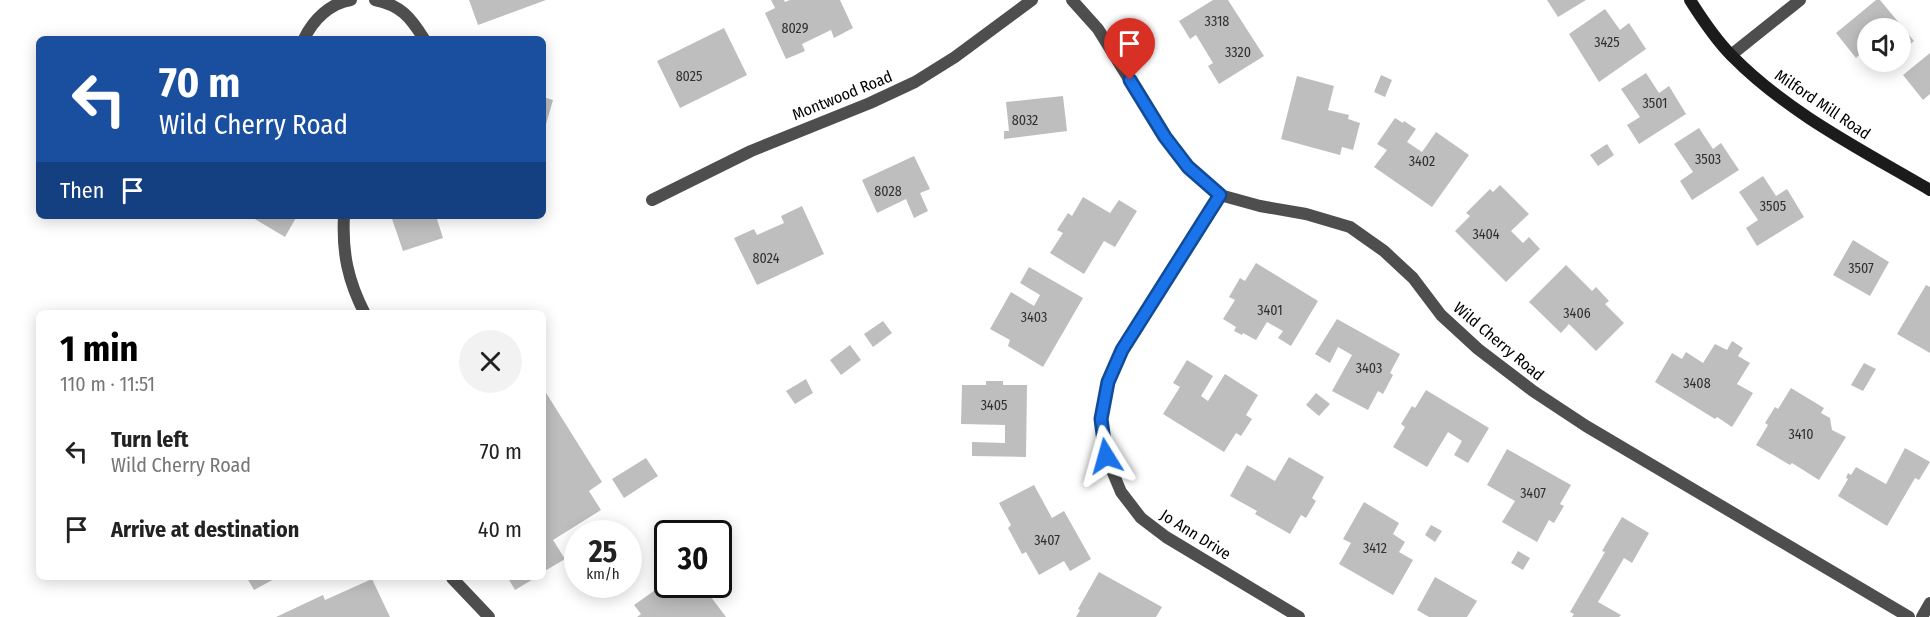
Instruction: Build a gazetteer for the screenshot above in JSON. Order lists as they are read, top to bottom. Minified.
{"streets":{"main road":["Milford Mill Road"],"street":["Montwood Road","Wild Cherry Road","Jo Ann Drive"]},"crossings":[["Wild Cherry Road","Jo Ann Drive"]],"house_numbers":["3318","8029","3425","3320","8025","3501","8032","3503","3402","8028","3505","3404","8024","3507","3401","3406","3403","3403","3408","3405","3410","3407","3407","3412"],"page":{"turn":["70 m","Wild Cherry Road"],"then":"Then","heading":["1 min","110 m · 11:51"],"list":[{"name":"Turn left","note":"Wild Cherry Road","value":"70 m"},{"name":"Arrive at destination","value":"40 m"}],"speed":"25 km/h","limit":"30"}}
